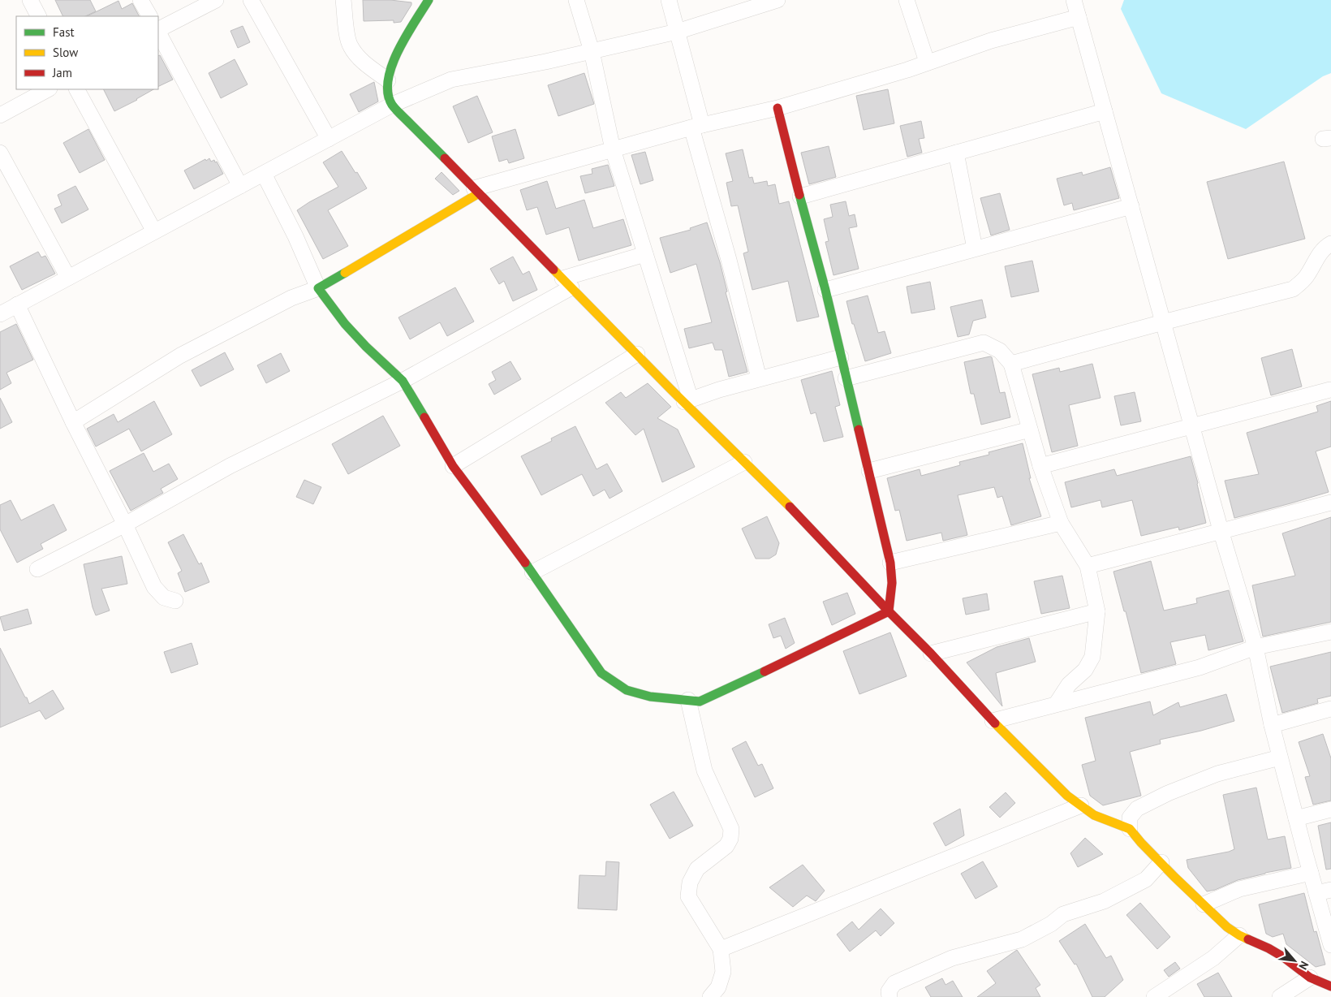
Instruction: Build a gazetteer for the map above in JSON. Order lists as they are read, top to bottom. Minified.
{"legend":["Fast","Slow","Jam"],"north":"bottom right"}
